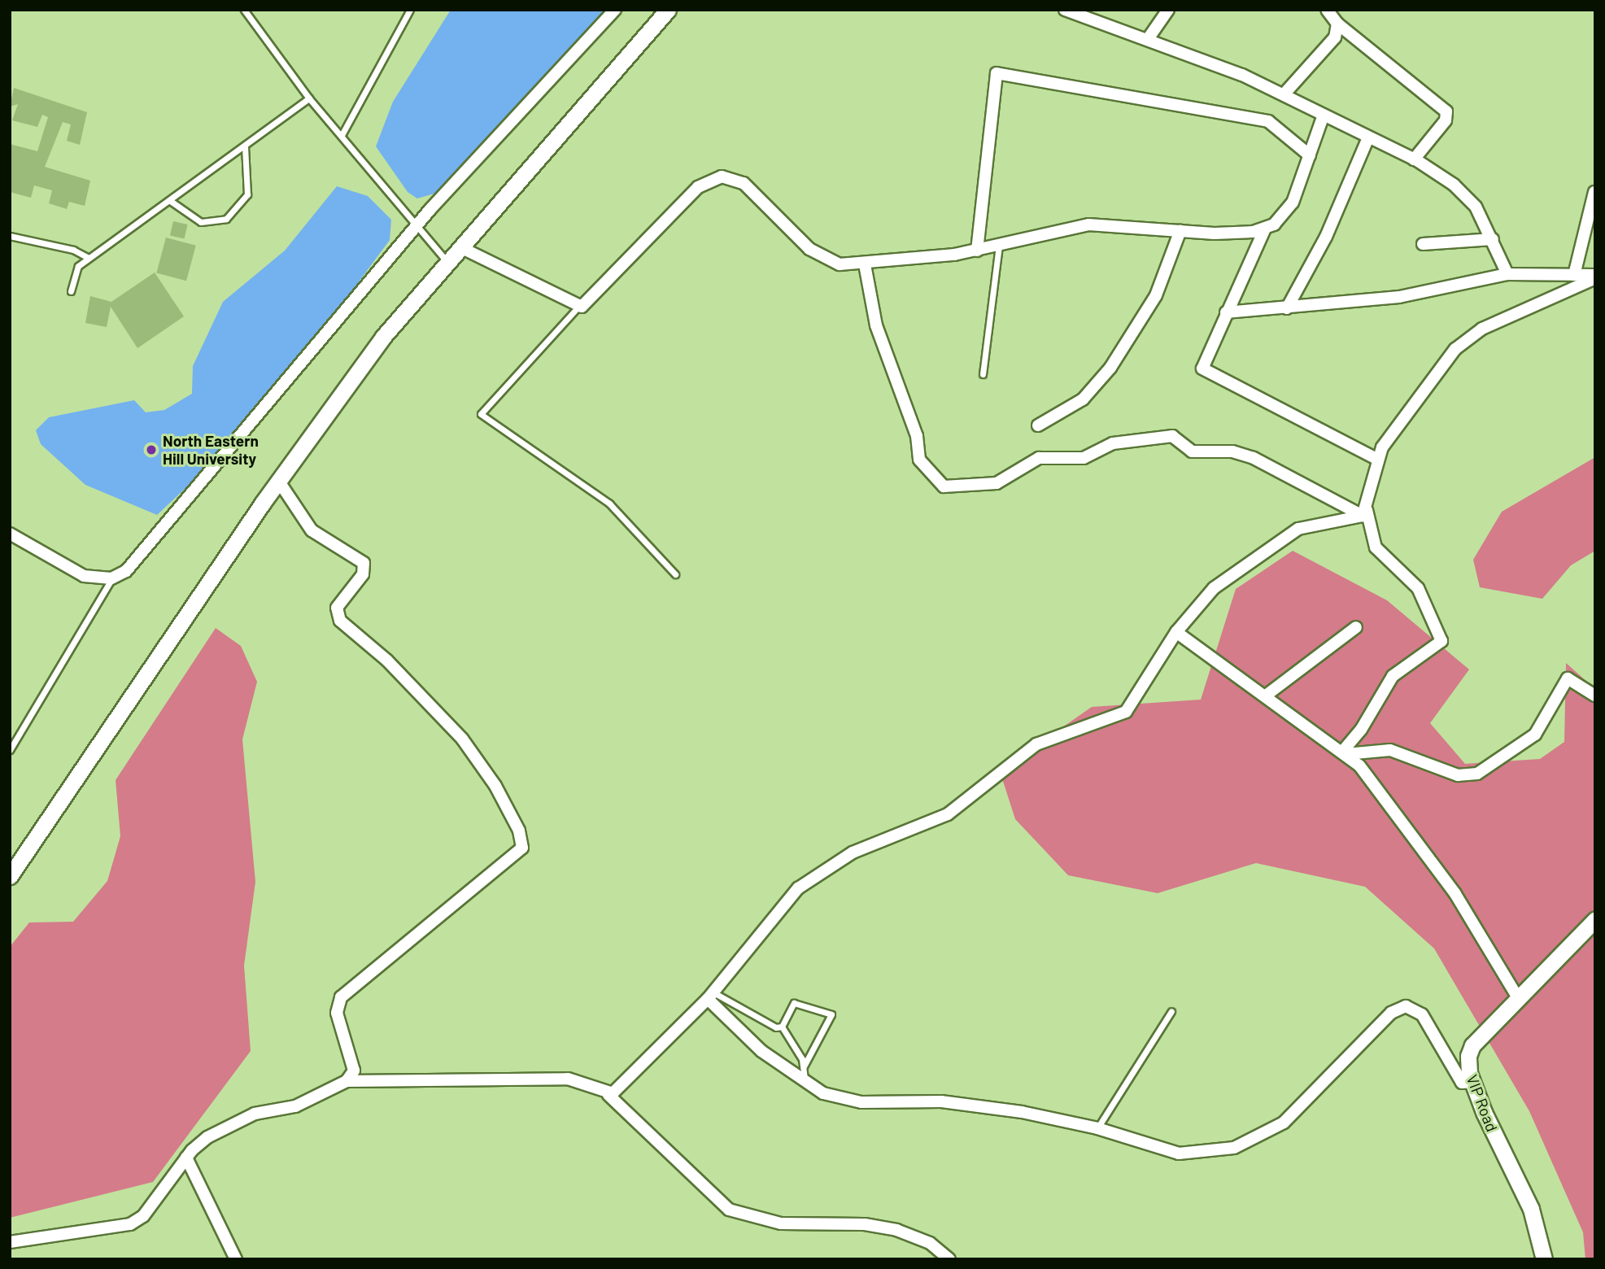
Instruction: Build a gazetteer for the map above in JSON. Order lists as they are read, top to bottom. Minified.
{"streets":{"street":["VIP Road"]},"places":["North Eastern Hill University"]}
